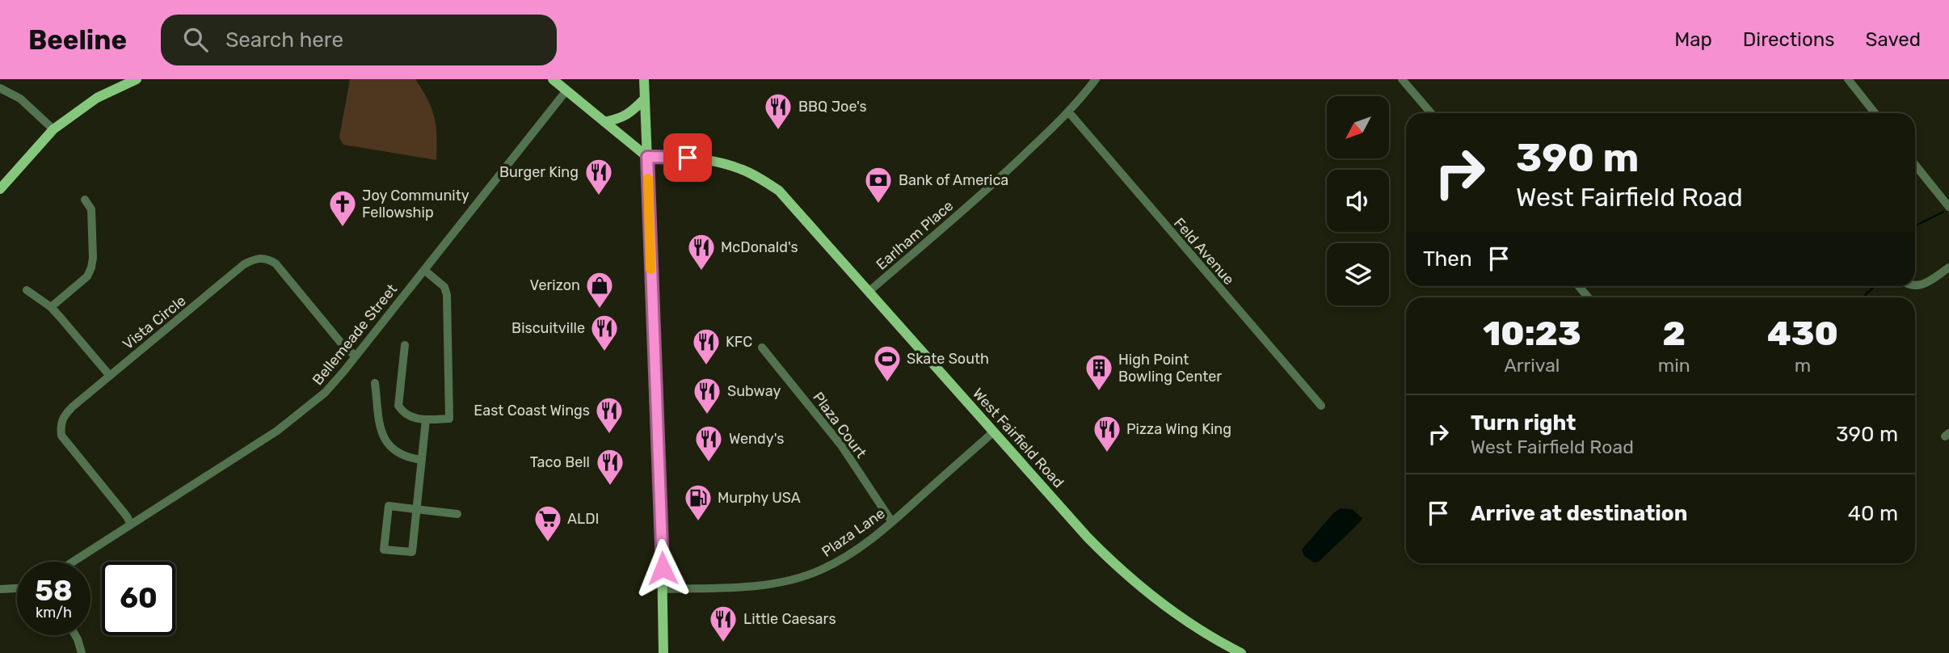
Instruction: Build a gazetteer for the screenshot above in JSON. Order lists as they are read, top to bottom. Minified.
{"streets":{"main road":["West Fairfield Road"],"street":["Earlham Place","Feld Avenue","Vista Circle","Bellemeade Street","Plaza Court","Plaza Lane"]},"crossings":[["Earlham Place","Feld Avenue"],["Earlham Place","West Fairfield Road"],["Vista Circle","Bellemeade Street"],["Plaza Court","Plaza Lane"],["West Fairfield Road","Plaza Lane"]],"places":{"restaurant":["BBQ Joe's","Burger King","McDonald's","Biscuitville","KFC","Subway","East Coast Wings","Pizza Wing King","Wendy's","Taco Bell","Little Caesars"],"bank":["Bank of America"],"church":["Joy Community Fellowship"],"shop":["Verizon"],"sports":["Skate South"],"building":["High Point Bowling Center"],"fuel station":["Murphy USA"],"supermarket":["ALDI"]},"north":"bottom left","page":{"header":"Beeline","search":"Search here","nav":["Map","Directions","Saved"],"turn":["390 m","West Fairfield Road"],"then":"Then","eta":["10:23","Arrival","2","min","430","m"],"list":[{"name":"Turn right","note":"West Fairfield Road","value":"390 m"},{"name":"Arrive at destination","value":"40 m"}],"speed":"58 km/h","limit":"60"}}
